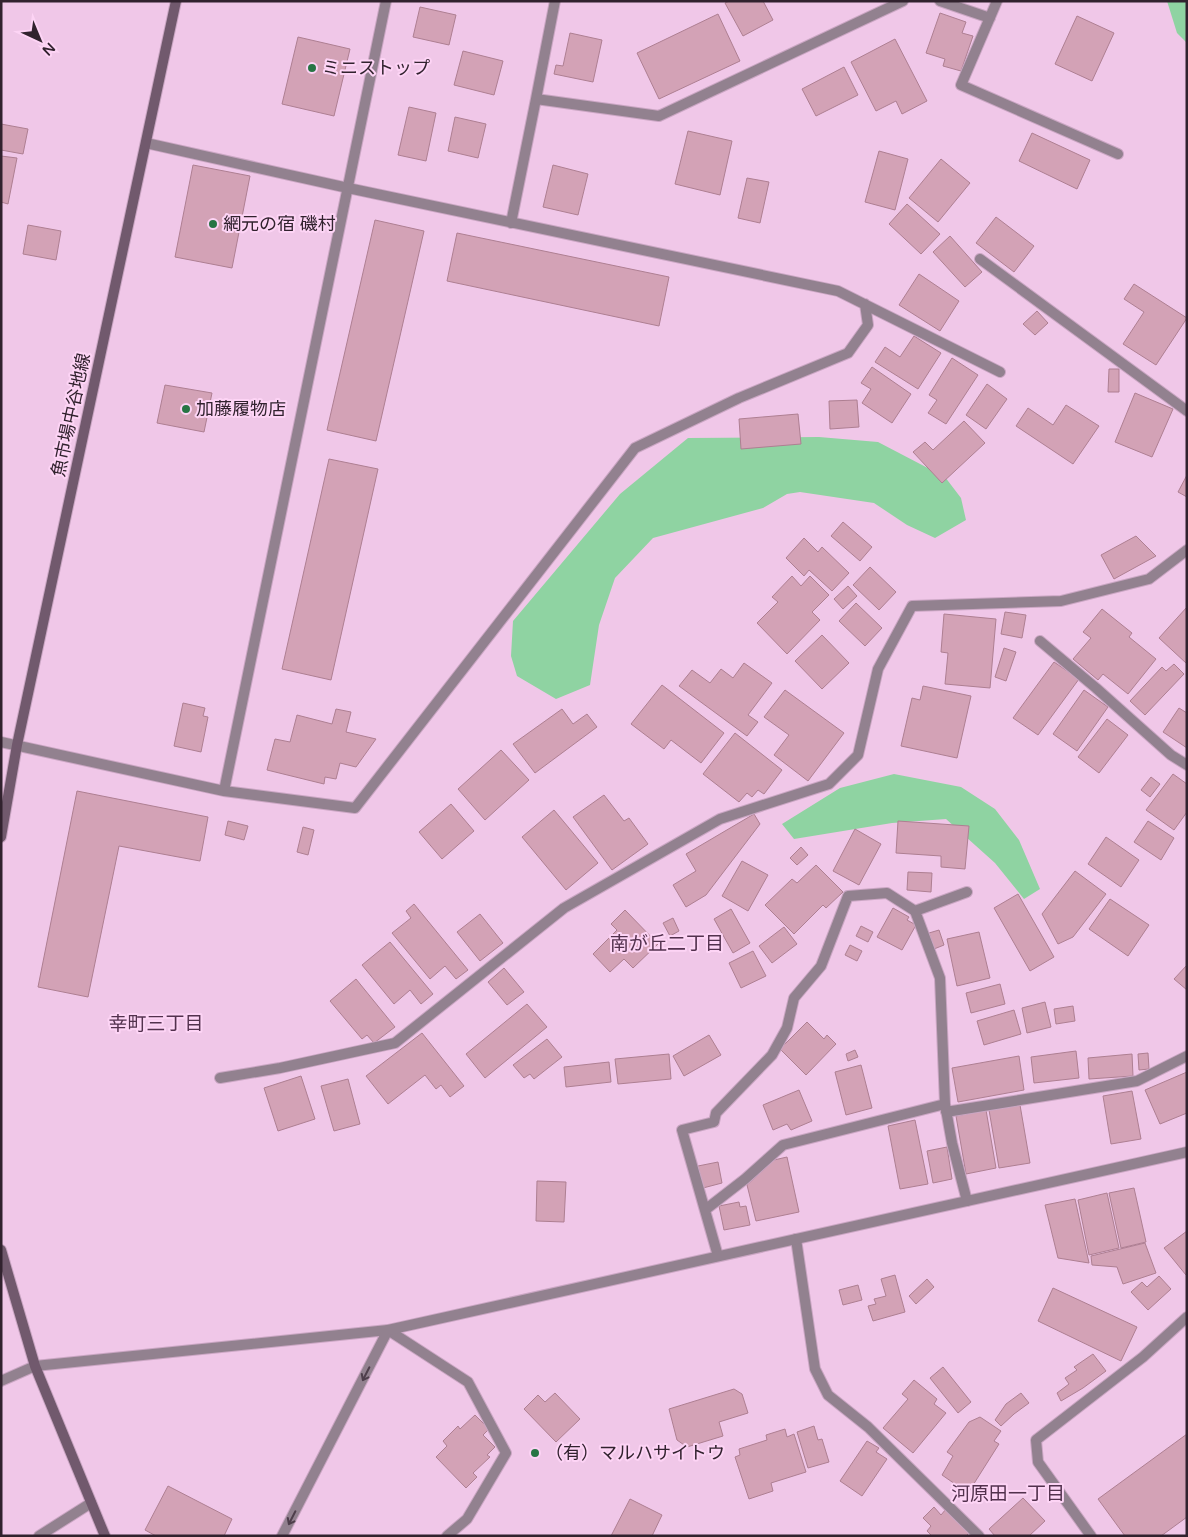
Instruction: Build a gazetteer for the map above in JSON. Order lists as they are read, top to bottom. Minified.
{"streets":{"street":["魚市場中谷地線"]},"districts":["南が丘二丁目","幸町三丁目","河原田一丁目"],"places":["ミニストップ","網元の宿 磯村","加藤履物店","（有）マルハサイトウ"],"north":"bottom right"}
